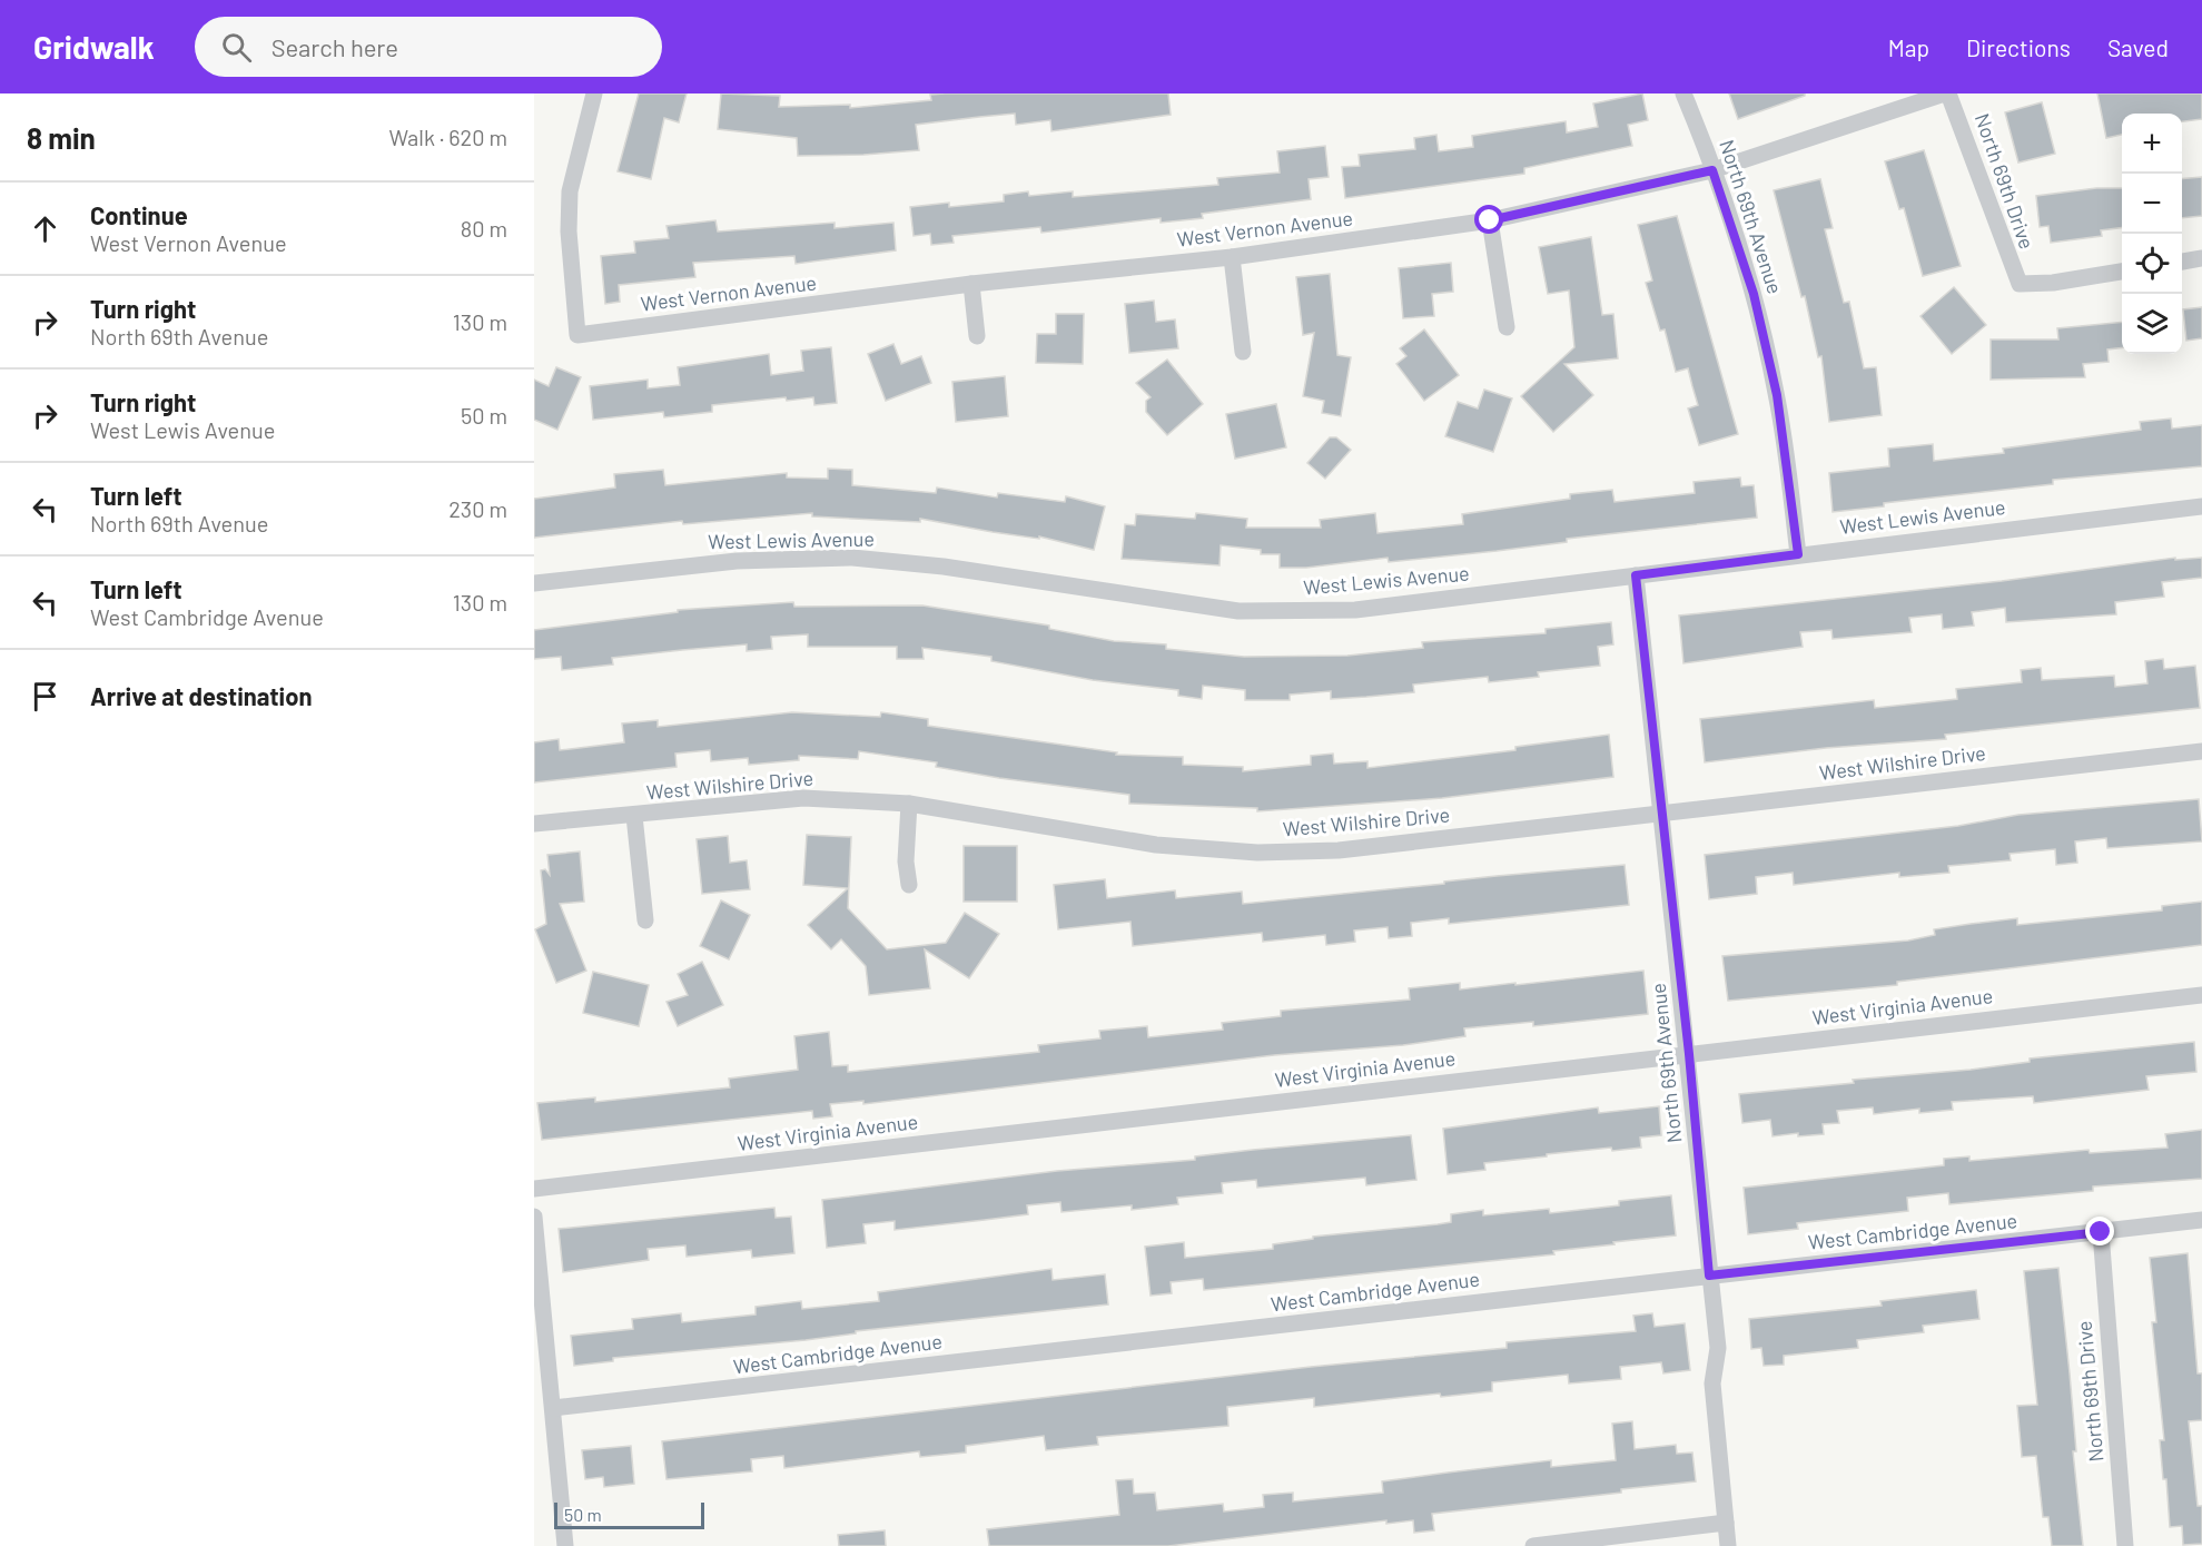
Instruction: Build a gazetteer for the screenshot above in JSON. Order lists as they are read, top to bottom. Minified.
{"streets":{"street":["North 69th Drive","North 69th Avenue","West Vernon Avenue","West Lewis Avenue","West Wilshire Drive","West Virginia Avenue","West Cambridge Avenue"]},"crossings":[["North 69th Drive","West Vernon Avenue"],["North 69th Drive","West Cambridge Avenue"],["North 69th Avenue","West Vernon Avenue"],["North 69th Avenue","West Lewis Avenue"],["North 69th Avenue","West Wilshire Drive"],["North 69th Avenue","West Virginia Avenue"],["North 69th Avenue","West Cambridge Avenue"]],"scale_bar":"50 m","page":{"header":"Gridwalk","search":"Search here","nav":["Map","Directions","Saved"],"heading":["8 min","Walk · 620 m"],"map_buttons":["+","−"],"list":[["Continue","West Vernon Avenue","80 m"],["Turn right","North 69th Avenue","130 m"],["Turn right","West Lewis Avenue","50 m"],["Turn left","North 69th Avenue","230 m"],["Turn left","West Cambridge Avenue","130 m"],"Arrive at destination"],"scale":"50 m"}}
